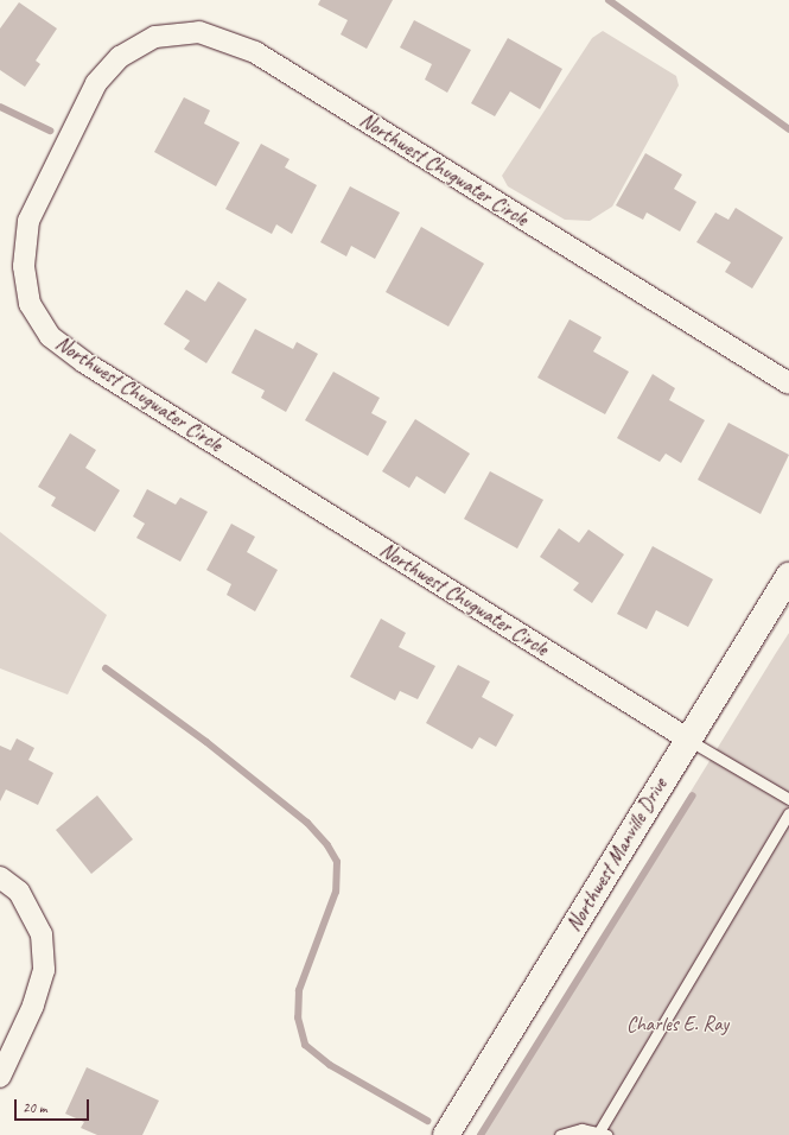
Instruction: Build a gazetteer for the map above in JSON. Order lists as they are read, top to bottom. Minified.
{"streets":{"street":["Northwest Chugwater Circle","Northwest Manville Drive"]},"crossings":[["Northwest Chugwater Circle","Northwest Manville Drive"]],"parks":["Charles E. Ray"],"scale_bar":"20 m"}
